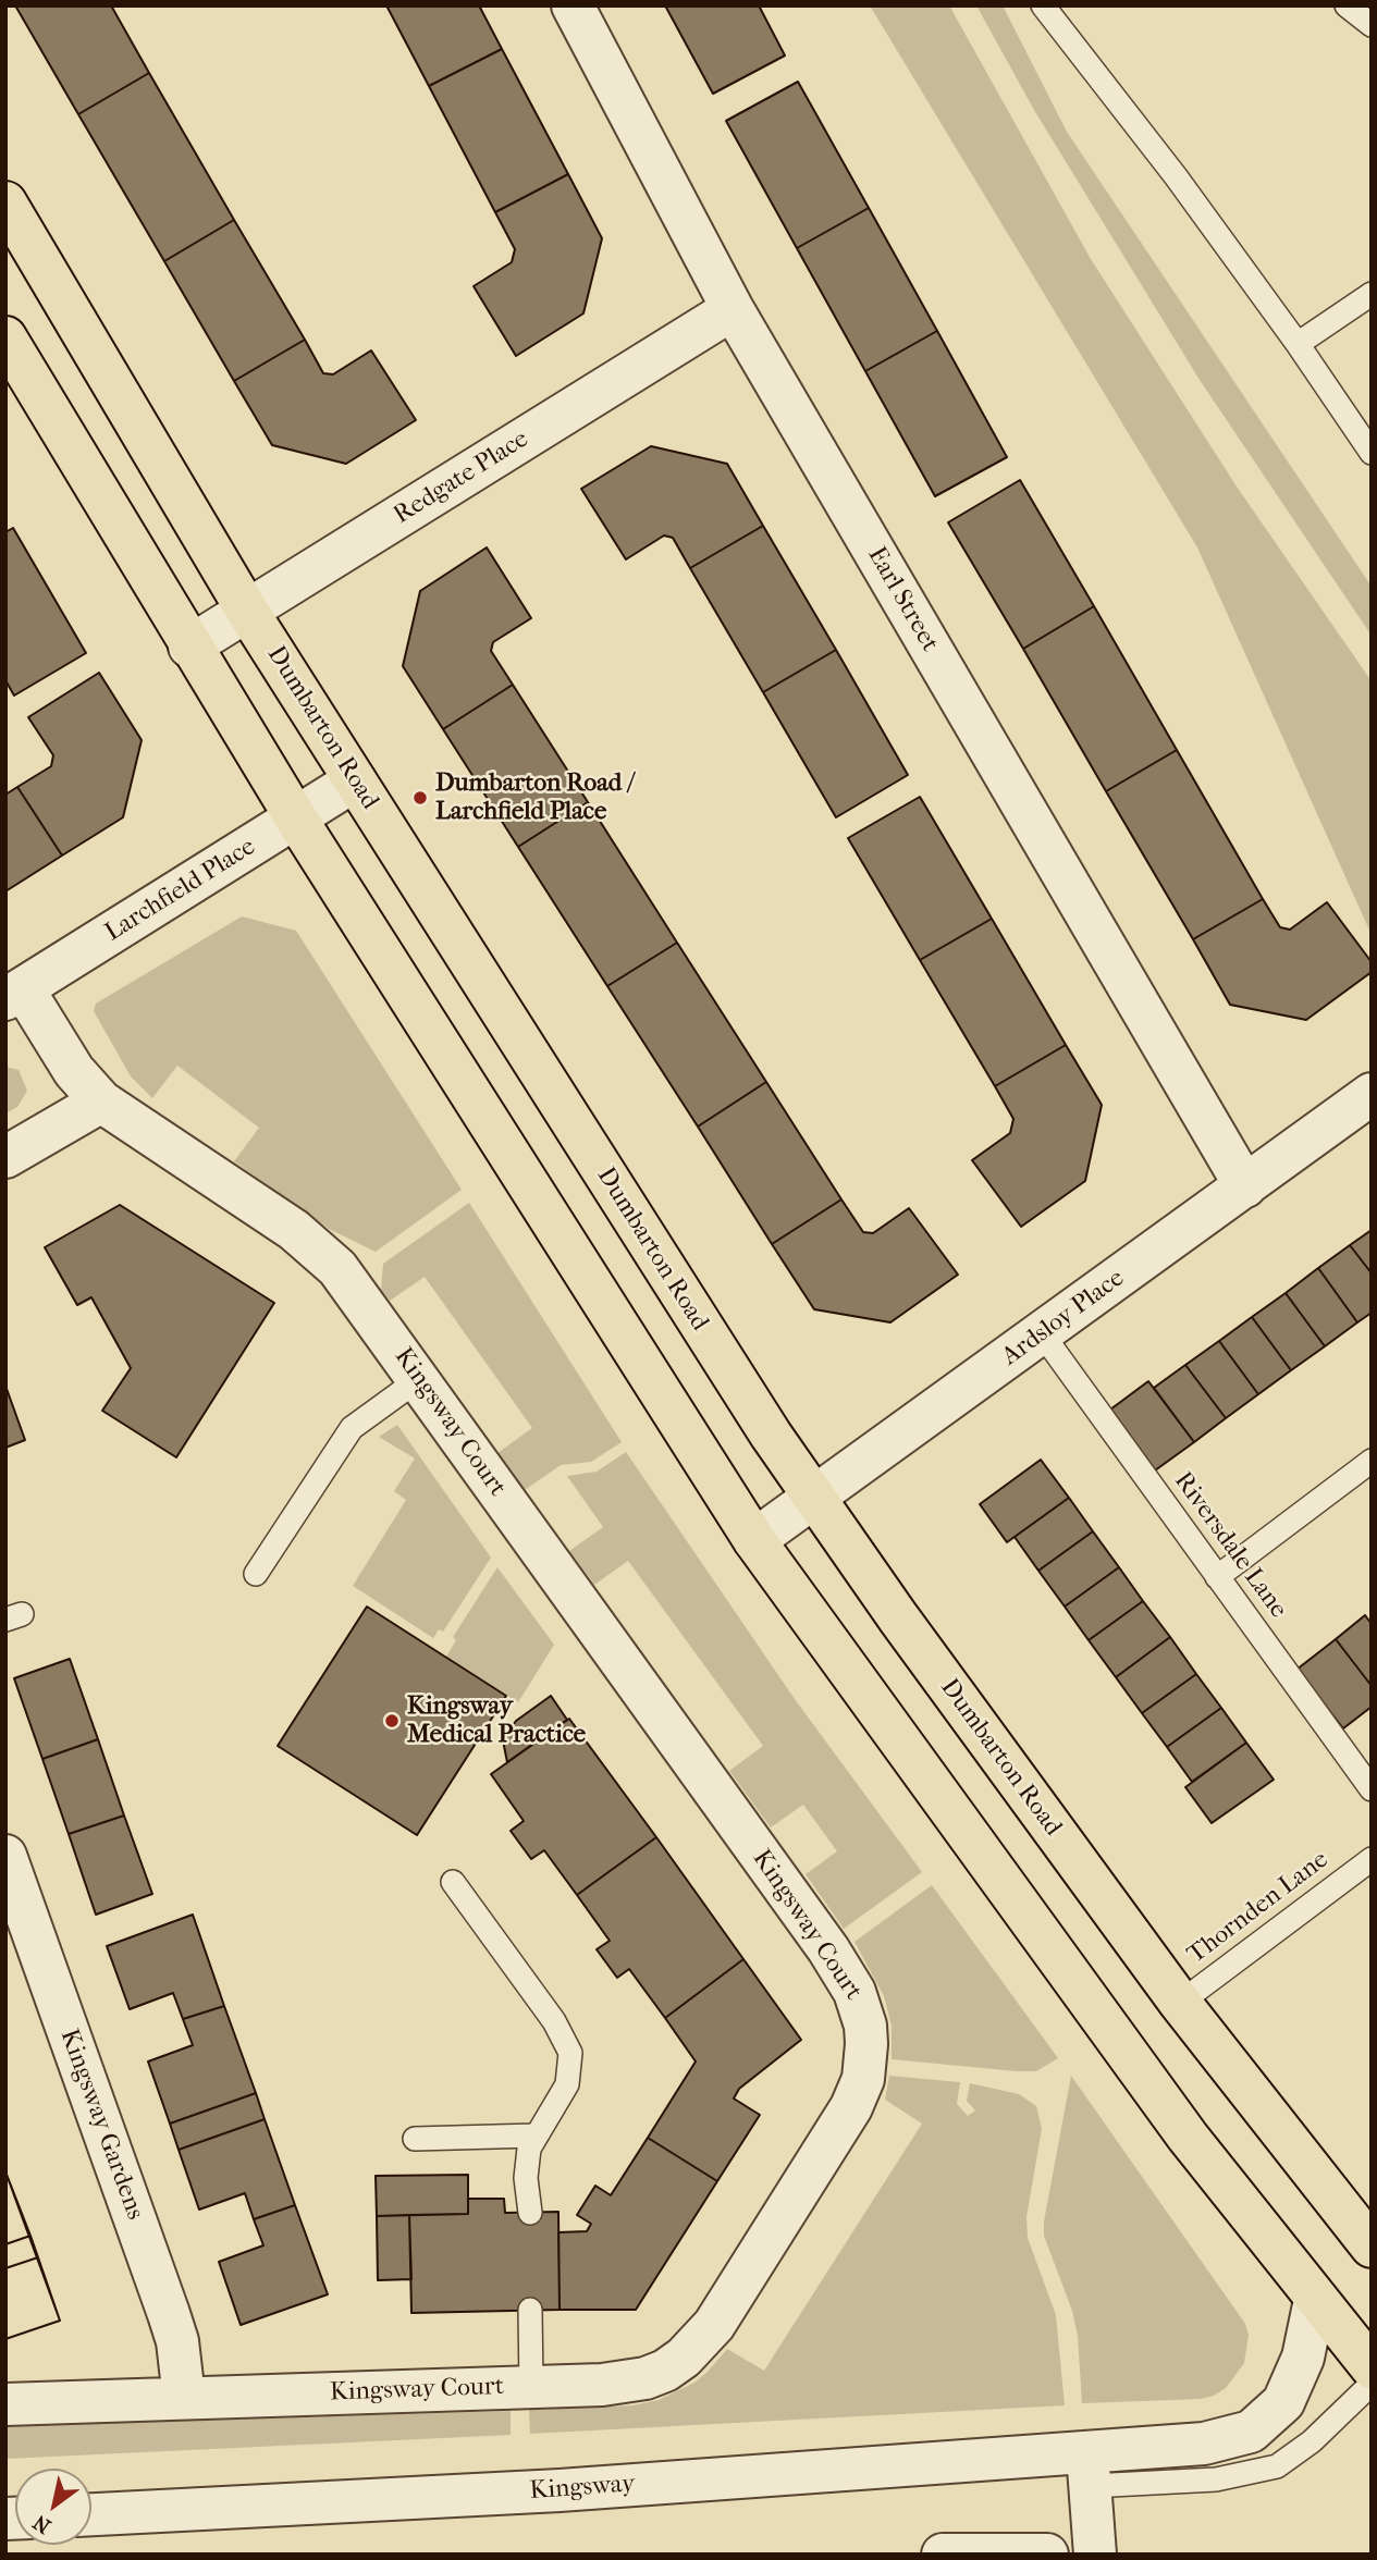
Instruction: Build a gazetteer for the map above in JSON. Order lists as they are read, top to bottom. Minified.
{"streets":{"main road":["Dumbarton Road"],"street":["Redgate Place","Earl Street","Larchfield Place","Ardsloy Place","Kingsway Court","Kingsway Gardens","Kingsway"],"lane":["Riversdale Lane","Thornden Lane"]},"crossings":[["Redgate Place","Earl Street"],["Redgate Place","Dumbarton Road"],["Earl Street","Ardsloy Place"],["Dumbarton Road","Larchfield Place"],["Dumbarton Road","Ardsloy Place"],["Dumbarton Road","Thornden Lane"],["Larchfield Place","Kingsway Court"],["Ardsloy Place","Riversdale Lane"],["Kingsway Court","Kingsway Gardens"]],"places":["Dumbarton Road / Larchfield Place","Kingsway Medical Practice"],"north":"bottom left"}
